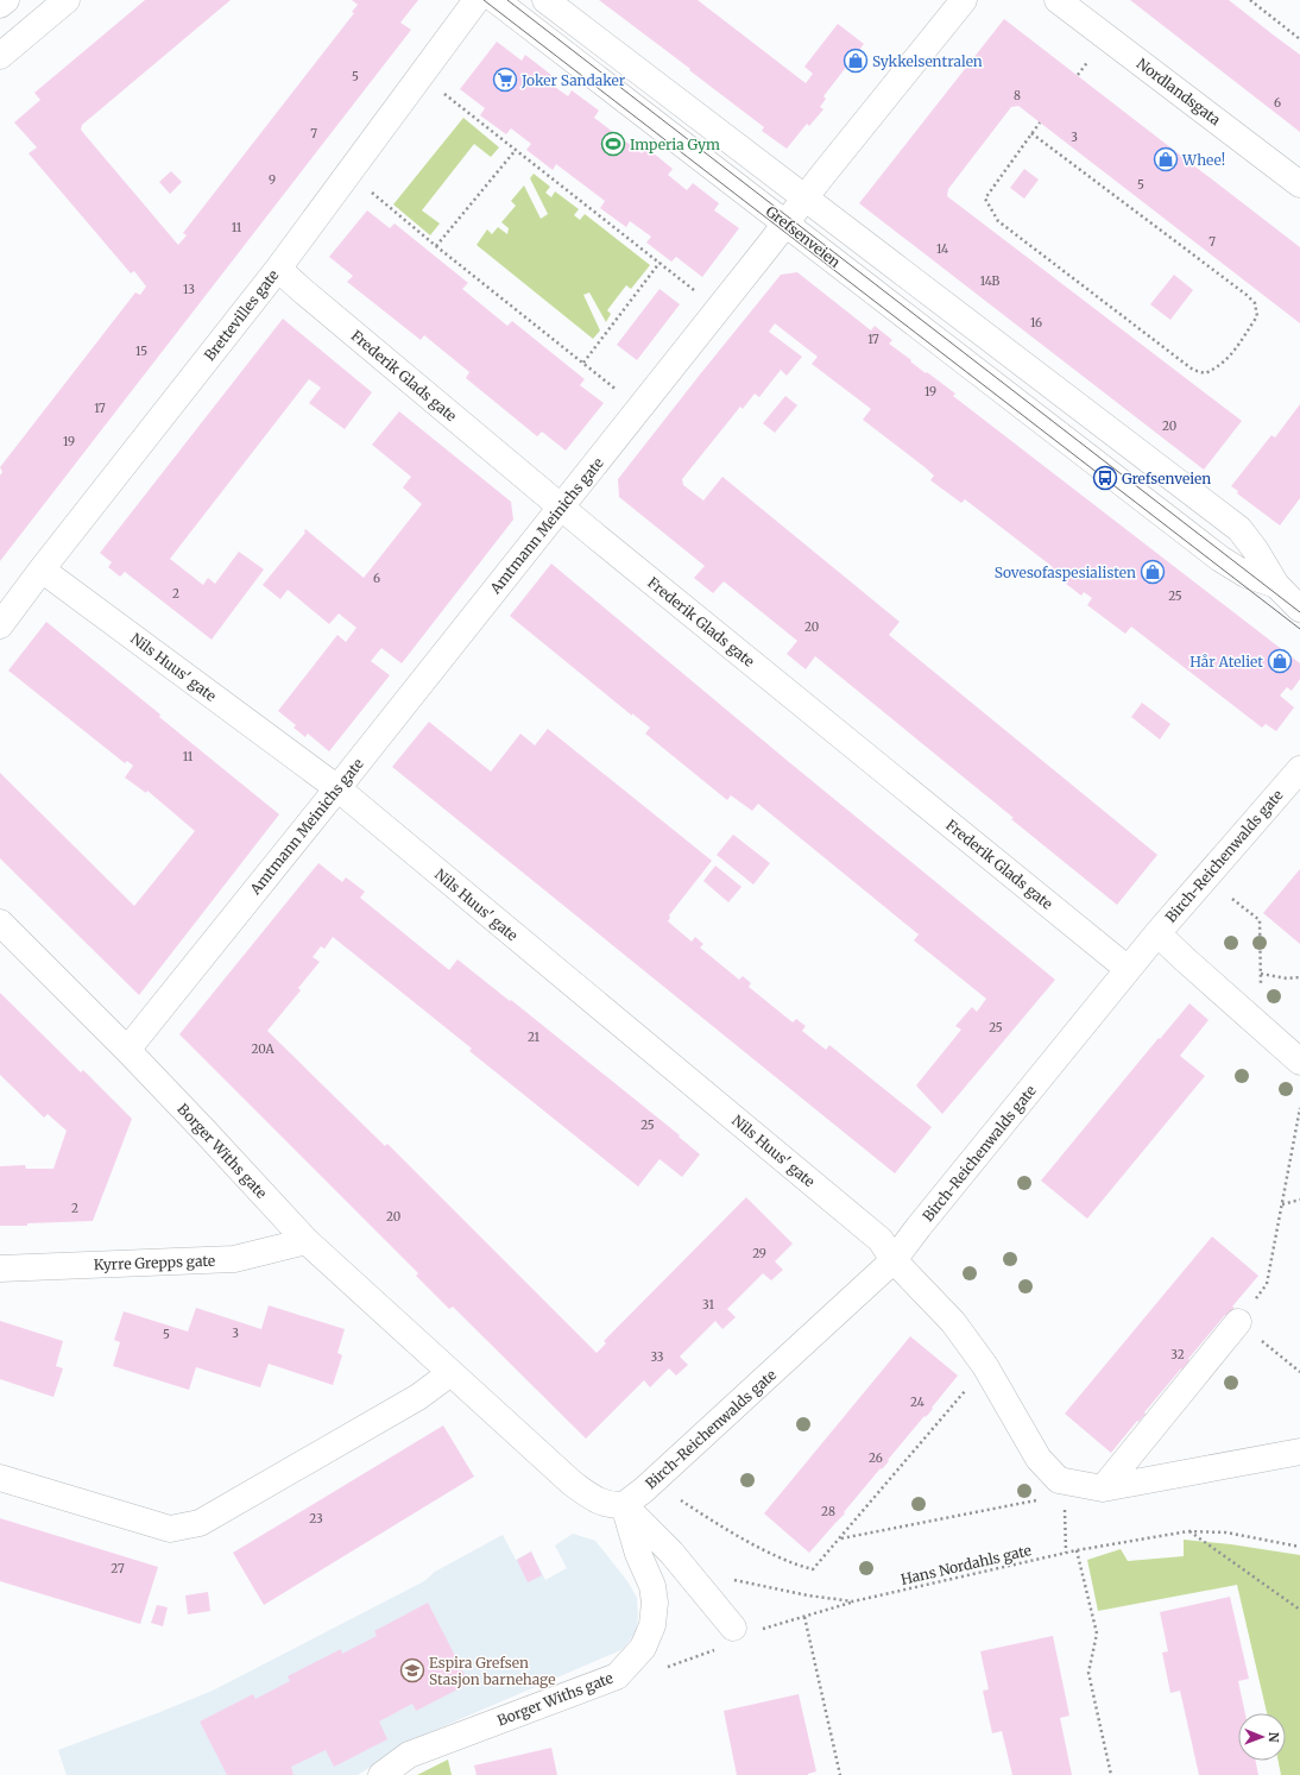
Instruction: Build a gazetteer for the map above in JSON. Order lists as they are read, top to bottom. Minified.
{"streets":{"street":["Nordlandsgata","Grefsenveien","Brettevilles gate","Frederik Glads gate","Amtmann Meinichs gate","Nils Huus' gate","Birch-Reichenwalds gate","Borger Withs gate","Kyrre Grepps gate"],"path":["Hans Nordahls gate"]},"crossings":[["Grefsenveien","Amtmann Meinichs gate"],["Brettevilles gate","Frederik Glads gate"],["Brettevilles gate","Nils Huus' gate"],["Frederik Glads gate","Amtmann Meinichs gate"],["Frederik Glads gate","Birch-Reichenwalds gate"],["Amtmann Meinichs gate","Nils Huus' gate"],["Amtmann Meinichs gate","Borger Withs gate"],["Nils Huus' gate","Birch-Reichenwalds gate"],["Birch-Reichenwalds gate","Borger Withs gate"],["Borger Withs gate","Kyrre Grepps gate"]],"places":{"shop":["Sykkelsentralen","Whee!","Sovesofaspesialisten","Hår Ateliet"],"supermarket":["Joker Sandaker"],"sports":["Imperia Gym"],"bus stop":["Grefsenveien"],"school or university":["Espira Grefsen Stasjon barnehage"]},"house_numbers":["5","8","6","7","3","9","5","11","7","14","14B","13","16","17","15","19","17","20","19","6","2","25","20","11","25","21","20A","25","2","20","29","31","3","5","32","33","24","26","28","23","27"],"north":"right"}
